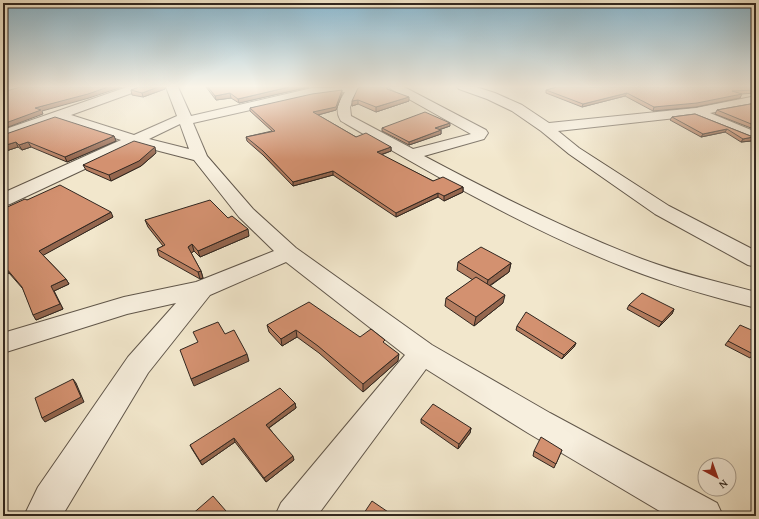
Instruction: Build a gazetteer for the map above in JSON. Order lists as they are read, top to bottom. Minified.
{"north":"bottom right"}
